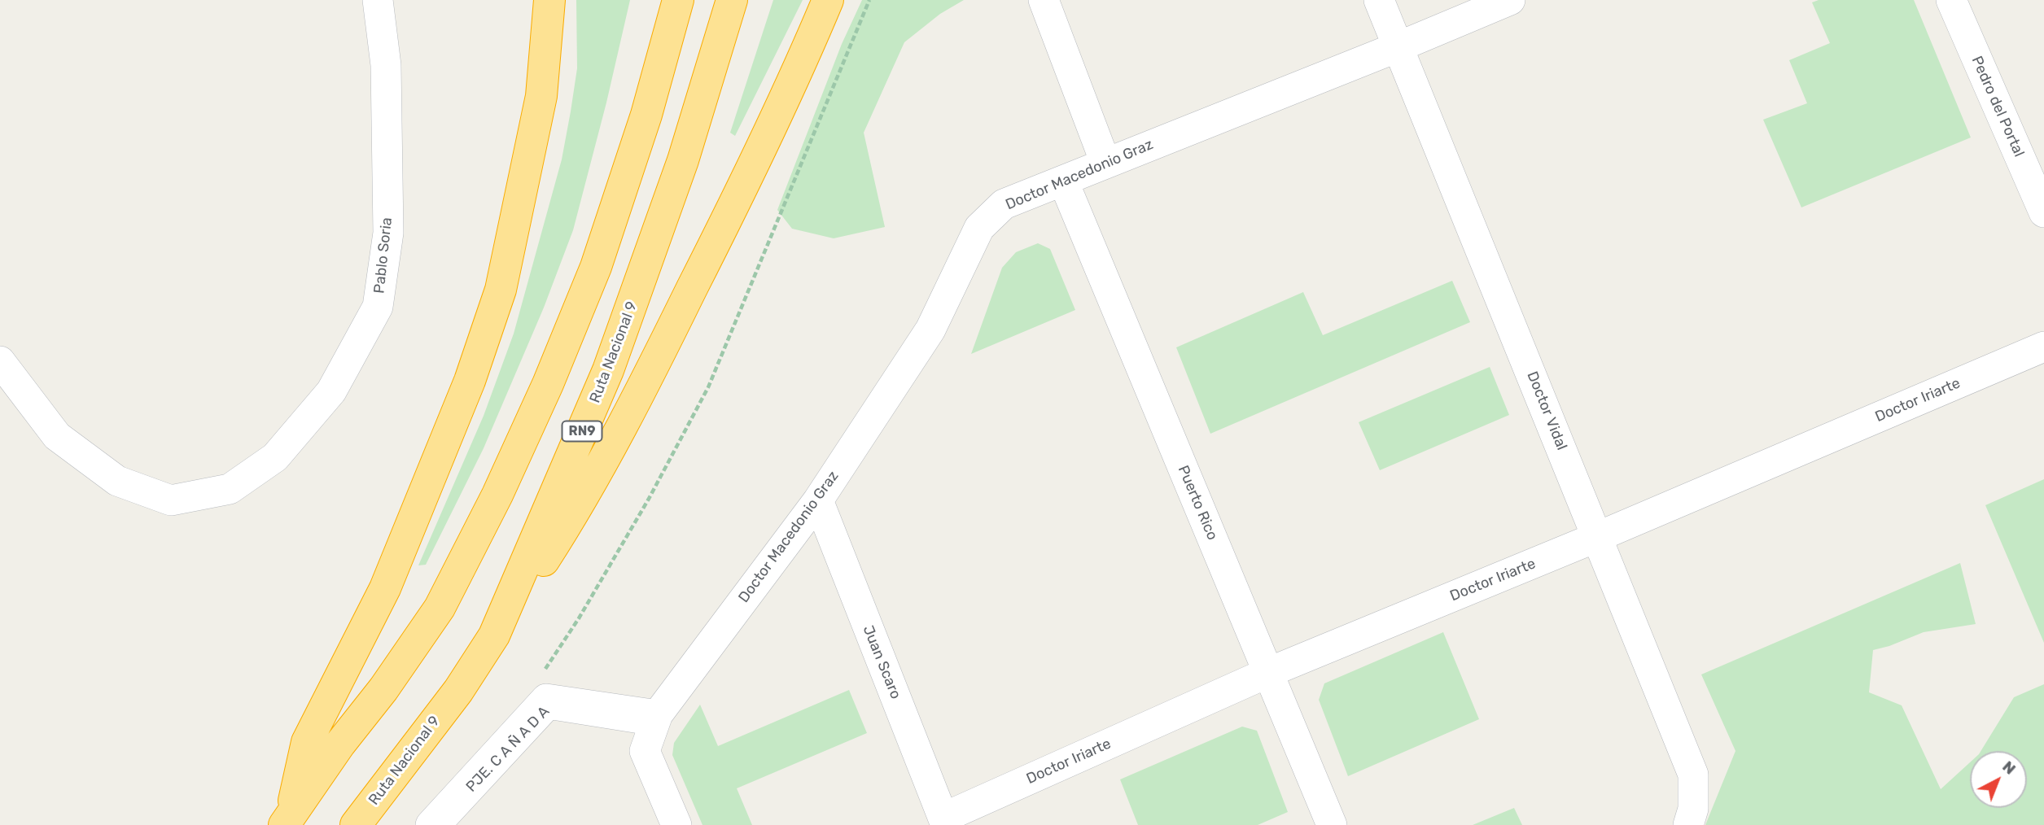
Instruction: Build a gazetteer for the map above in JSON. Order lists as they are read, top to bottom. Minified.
{"streets":{"highway":["Ruta Nacional 9","RN9"],"street":["Pedro del Portal","Doctor Macedonio Graz","Pablo Soria","Doctor Iriarte","Doctor Vidal","Puerto Rico","Juan Scaro","PJE. C A Ñ A D A"]},"crossings":[["Doctor Macedonio Graz","Doctor Vidal"],["Doctor Macedonio Graz","Puerto Rico"],["Doctor Macedonio Graz","Juan Scaro"],["Doctor Iriarte","Doctor Vidal"],["Doctor Iriarte","Puerto Rico"],["Doctor Iriarte","Juan Scaro"]],"north":"top right"}
